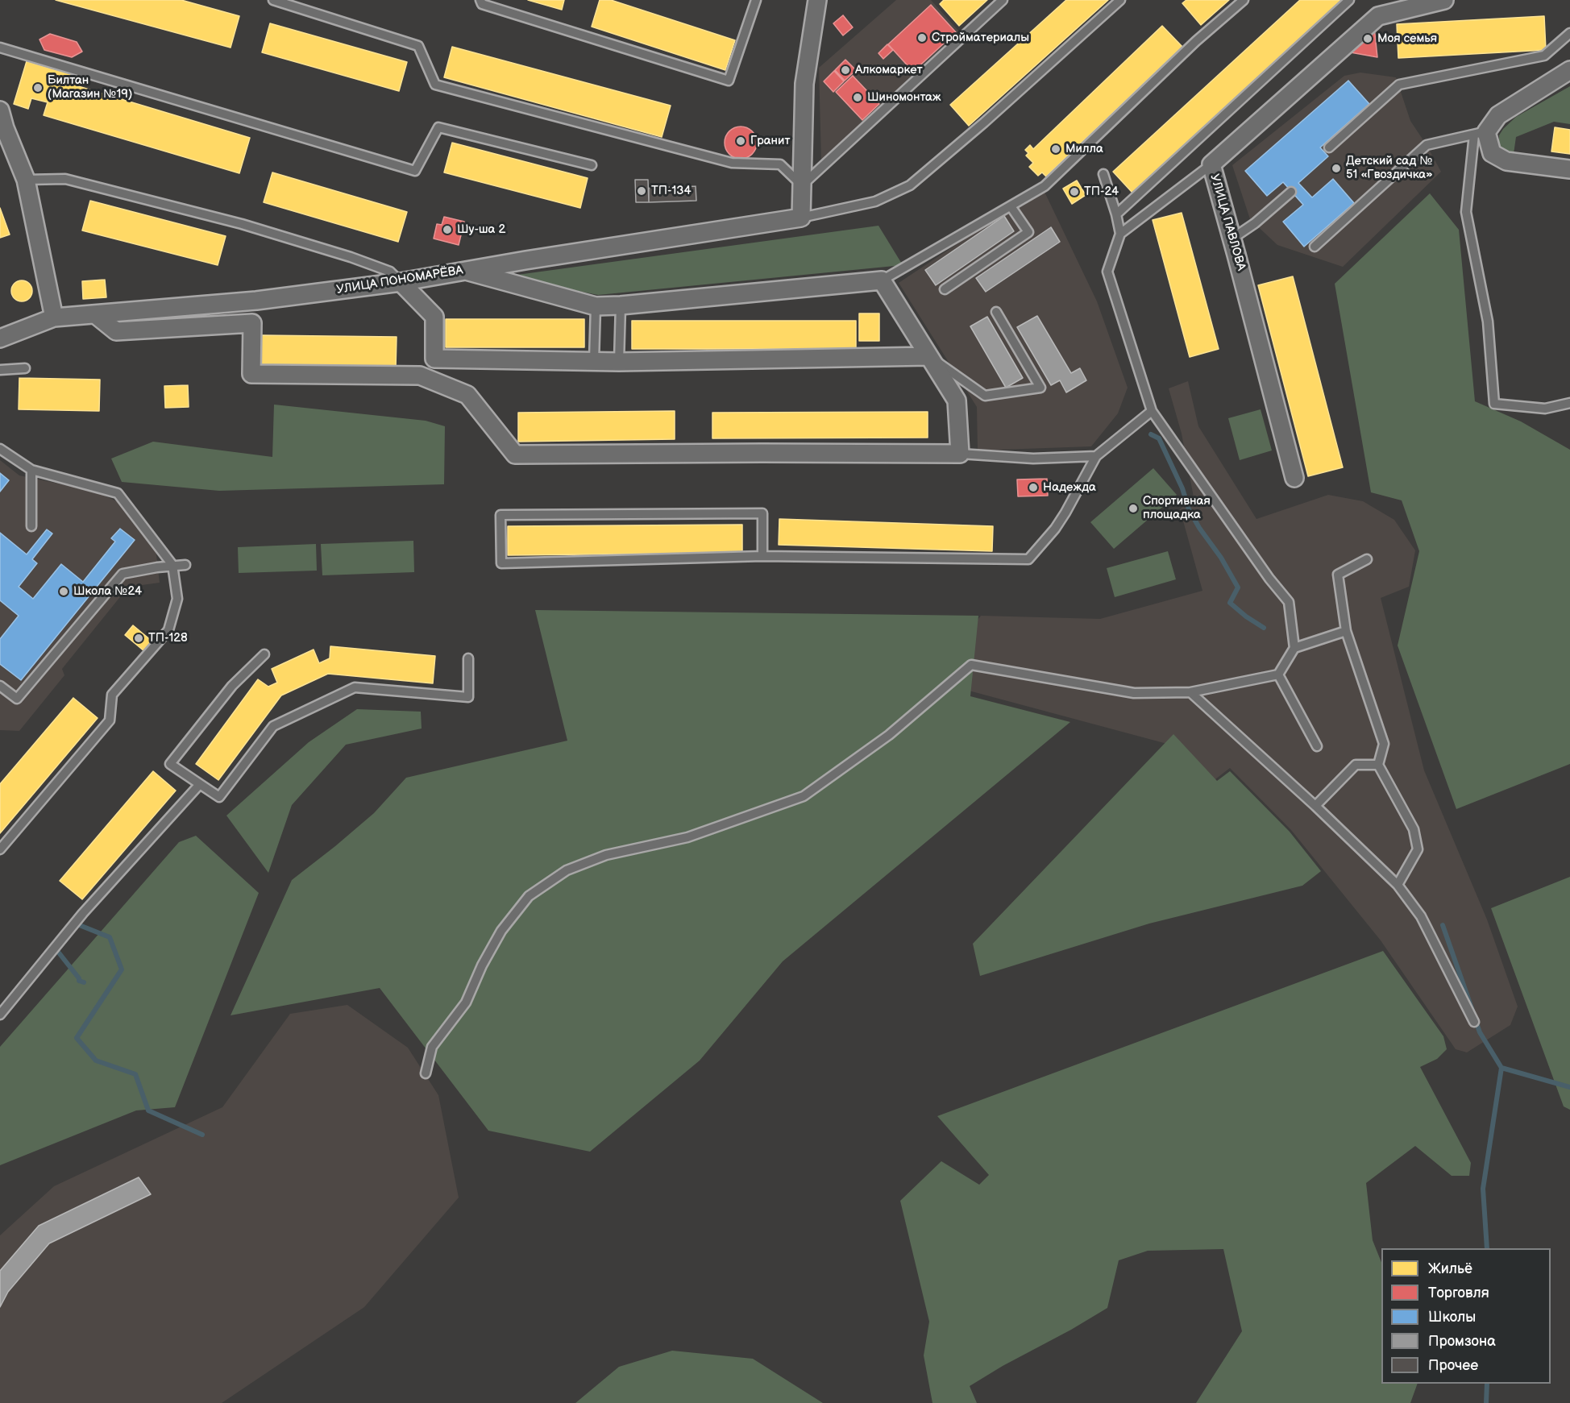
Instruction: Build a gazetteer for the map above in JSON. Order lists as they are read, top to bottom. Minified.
{"streets":{"street":["УЛИЦА ПАВЛОВА","УЛИЦА ПОНОМАРЁВА"]},"places":["Стройматериалы","Моя семья","Алкомаркет","Билтан (Магазин №19)","Шиномонтаж","Гранит","Милла","Детский сад № 51 «Гвоздичка»","ТП-134","ТП-24","Шу-ша 2","Надежда","Спортивная площадка","Школа №24","ТП-128"],"legend":["Жильё","Торговля","Школы","Промзона","Прочее"]}
